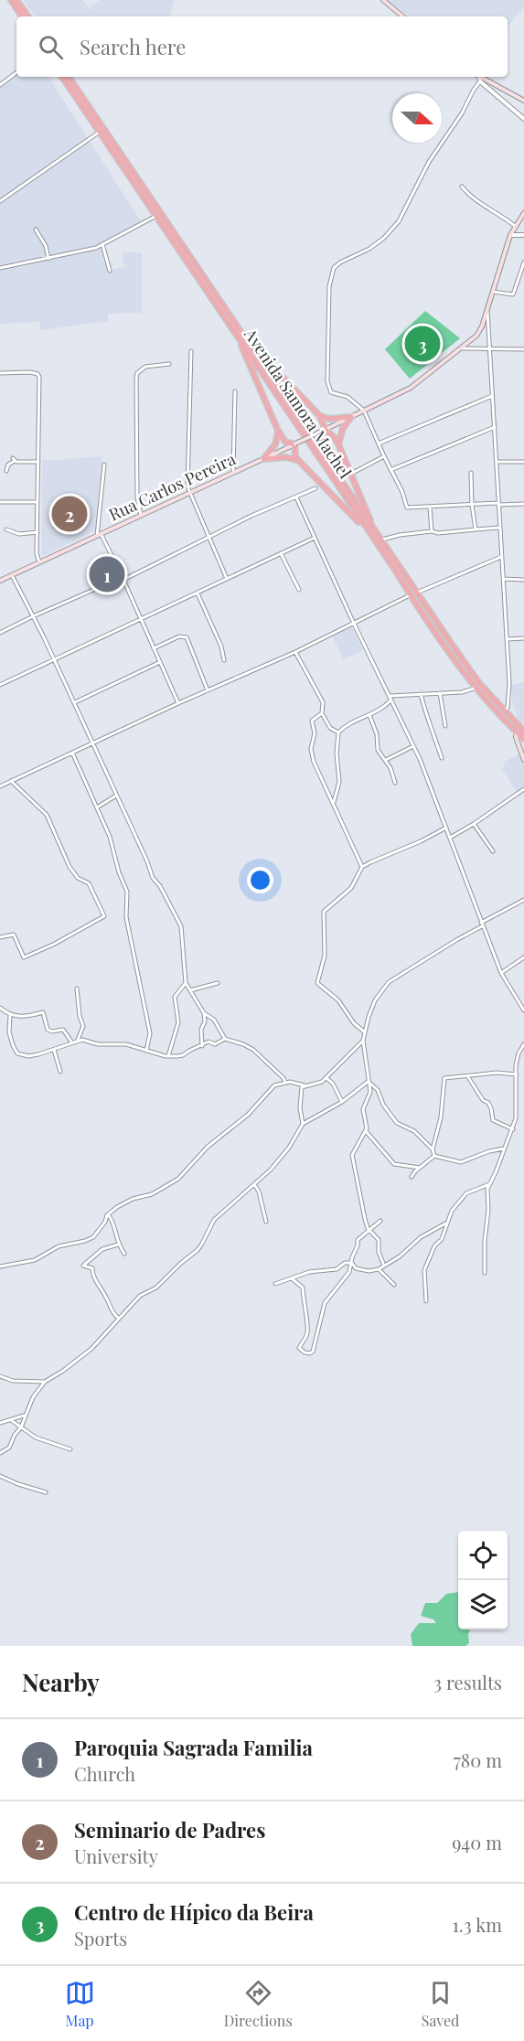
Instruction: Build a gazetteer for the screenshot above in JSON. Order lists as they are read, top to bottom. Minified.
{"streets":{"highway":["Avenida Samora Machel"],"main road":["Rua Carlos Pereira"]},"north":"right","page":{"search":"Search here","pins":["3","2","1"],"heading":["Nearby","3 results"],"list":[{"mark":"1","name":"Paroquia Sagrada Familia","note":"Church","value":"780 m"},{"mark":"2","name":"Seminario de Padres","note":"University","value":"940 m"},{"mark":"3","name":"Centro de Hípico da Beira","note":"Sports","value":"1.3 km"}],"nav":["Map","Directions","Saved"]}}
